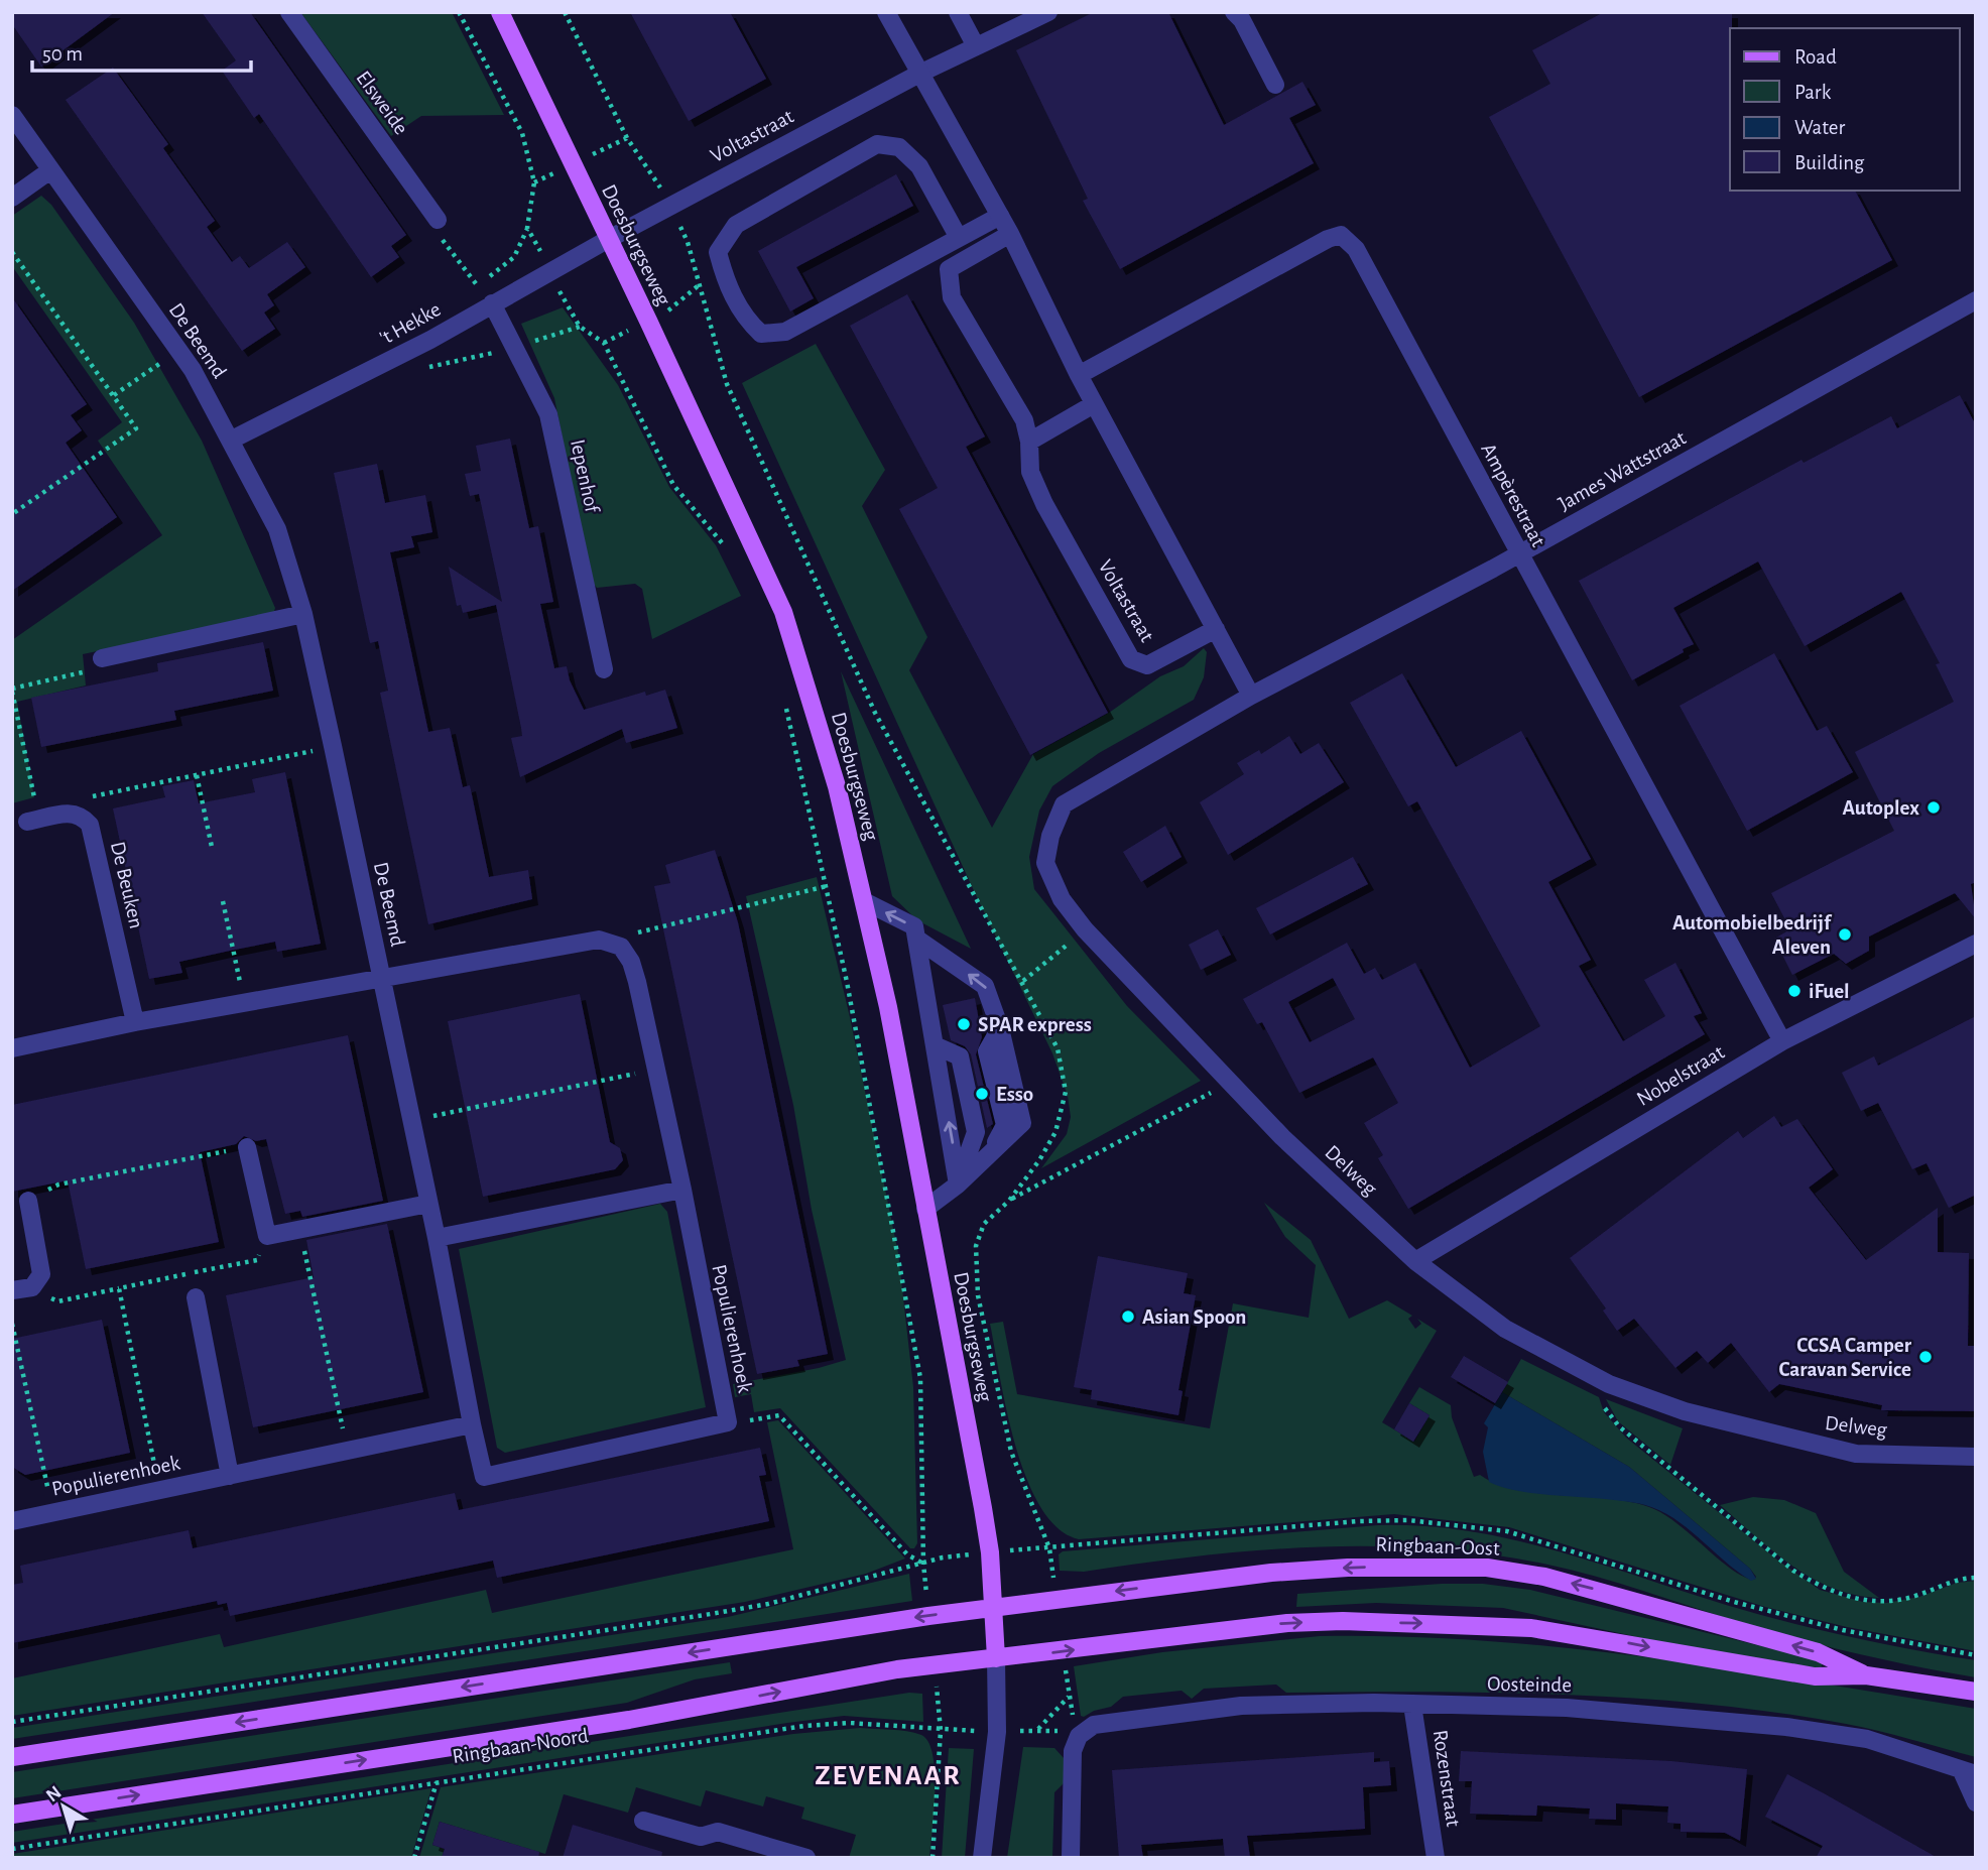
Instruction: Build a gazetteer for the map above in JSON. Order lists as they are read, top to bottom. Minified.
{"streets":{"main road":["Doesburgseweg","Ringbaan-Oost","Ringbaan-Noord"],"street":["Elsweide","Voltastraat","'t Hekke","De Beemd","James Wattstraat","Iepenhof","Ampèrestraat","De Beuken","Nobelstraat","Delweg","Populierenhoek","Oosteinde","Rozenstraat"]},"crossings":[["Voltastraat","Doesburgseweg"],["Voltastraat","'t Hekke"],["Doesburgseweg","'t Hekke"],["Doesburgseweg","Ringbaan-Oost"],["Doesburgseweg","Ringbaan-Noord"],["'t Hekke","De Beemd"],["'t Hekke","Iepenhof"],["De Beemd","Populierenhoek"],["James Wattstraat","Ampèrestraat"],["James Wattstraat","Delweg"],["Ampèrestraat","Nobelstraat"],["Nobelstraat","Delweg"],["Ringbaan-Oost","Ringbaan-Noord"],["Oosteinde","Ringbaan-Noord"],["Oosteinde","Rozenstraat"]],"districts":["ZEVENAAR"],"places":["Autoplex","Automobielbedrijf Aleven","iFuel","SPAR express","Esso","Asian Spoon","CCSA Camper Caravan Service"],"legend":["Road","Park","Water","Building"],"scale_bar":"50 m","north":"top left"}
